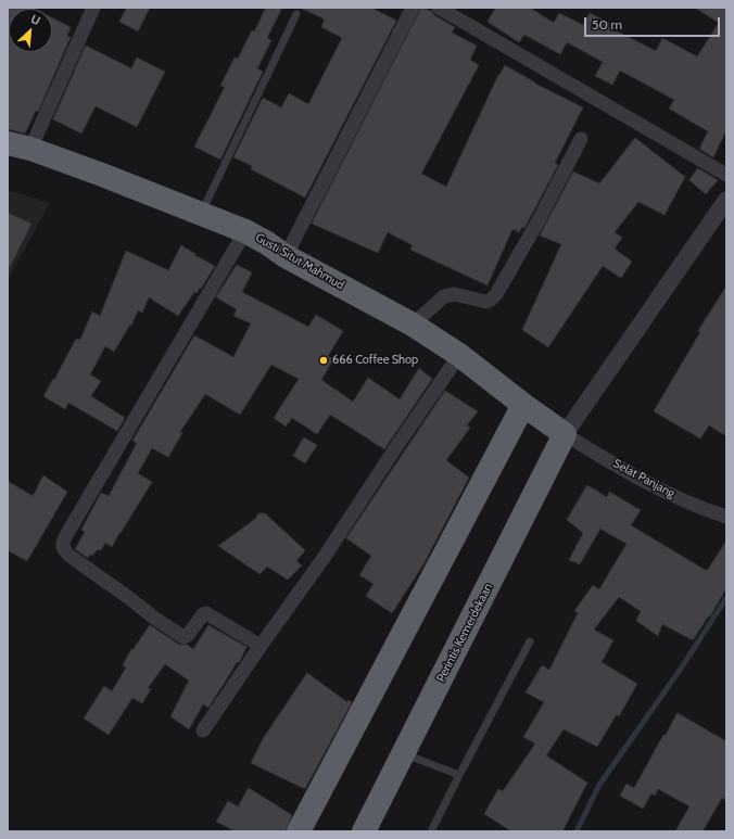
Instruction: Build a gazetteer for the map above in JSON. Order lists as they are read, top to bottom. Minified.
{"streets":{"highway":["Gusti Situt Mahmud","Perintis Kemerdekaan"],"street":["Selat Panjang"]},"crossings":[["Gusti Situt Mahmud","Selat Panjang"],["Gusti Situt Mahmud","Perintis Kemerdekaan"],["Selat Panjang","Perintis Kemerdekaan"]],"places":["666 Coffee Shop"],"scale_bar":"50 m","north":"top right"}
